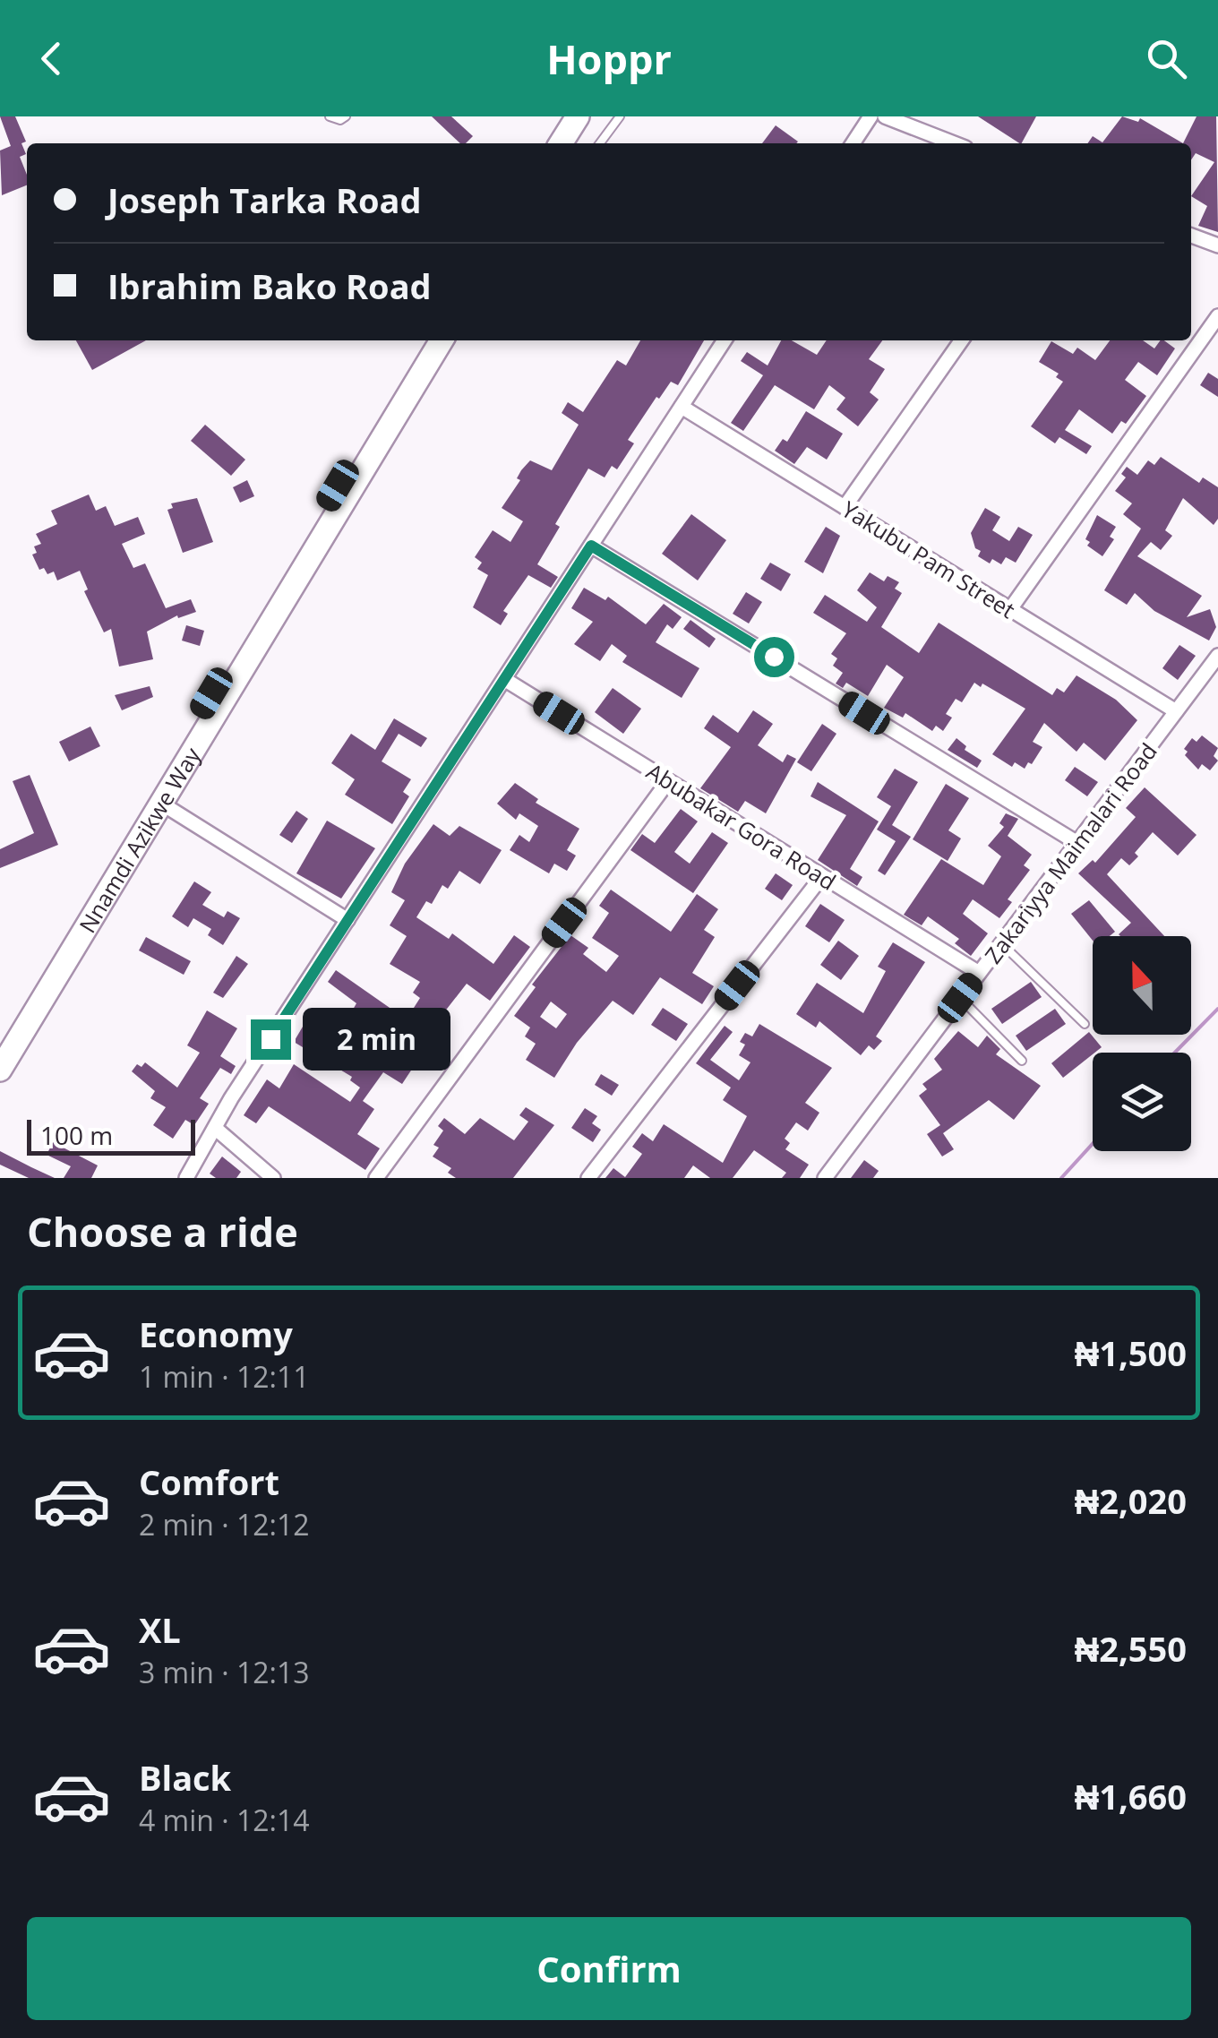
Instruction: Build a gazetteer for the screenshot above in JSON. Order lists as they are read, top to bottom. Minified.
{"streets":{"highway":["Nnamdi Azikwe Way"],"street":["Yakubu Pam Street","Abubakar Gora Road","Zakariyya Maimalari Road"]},"crossings":[["Yakubu Pam Street","Zakariyya Maimalari Road"],["Abubakar Gora Road","Zakariyya Maimalari Road"]],"scale_bar":"100 m","north":"top","page":{"header":"Hoppr","banner":["Joseph Tarka Road","Ibrahim Bako Road"],"bubble":"2 min","scale":"100 m","heading":"Choose a ride","list":[{"name":"Economy","note":"1 min · 12:11","value":"₦1,500"},{"name":"Comfort","note":"2 min · 12:12","value":"₦2,020"},{"name":"XL","note":"3 min · 12:13","value":"₦2,550"},{"name":"Black","note":"4 min · 12:14","value":"₦1,660"}],"buttons":"Confirm"}}
